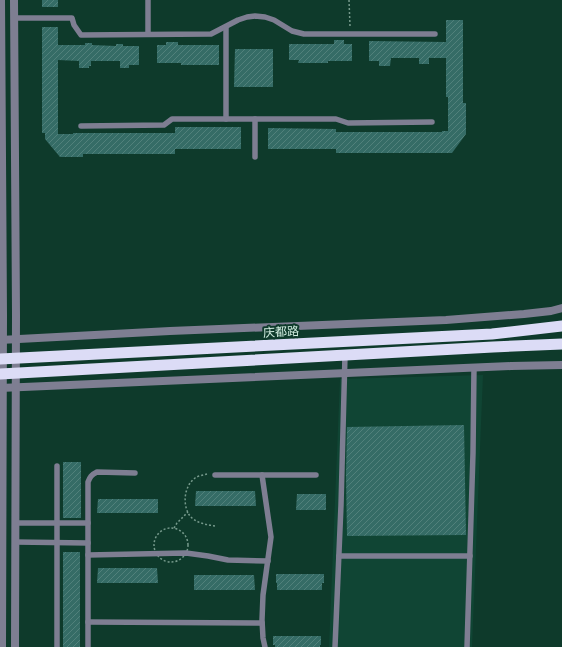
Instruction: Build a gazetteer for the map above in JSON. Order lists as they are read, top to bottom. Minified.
{"streets":{"highway":["庆都路"]}}
